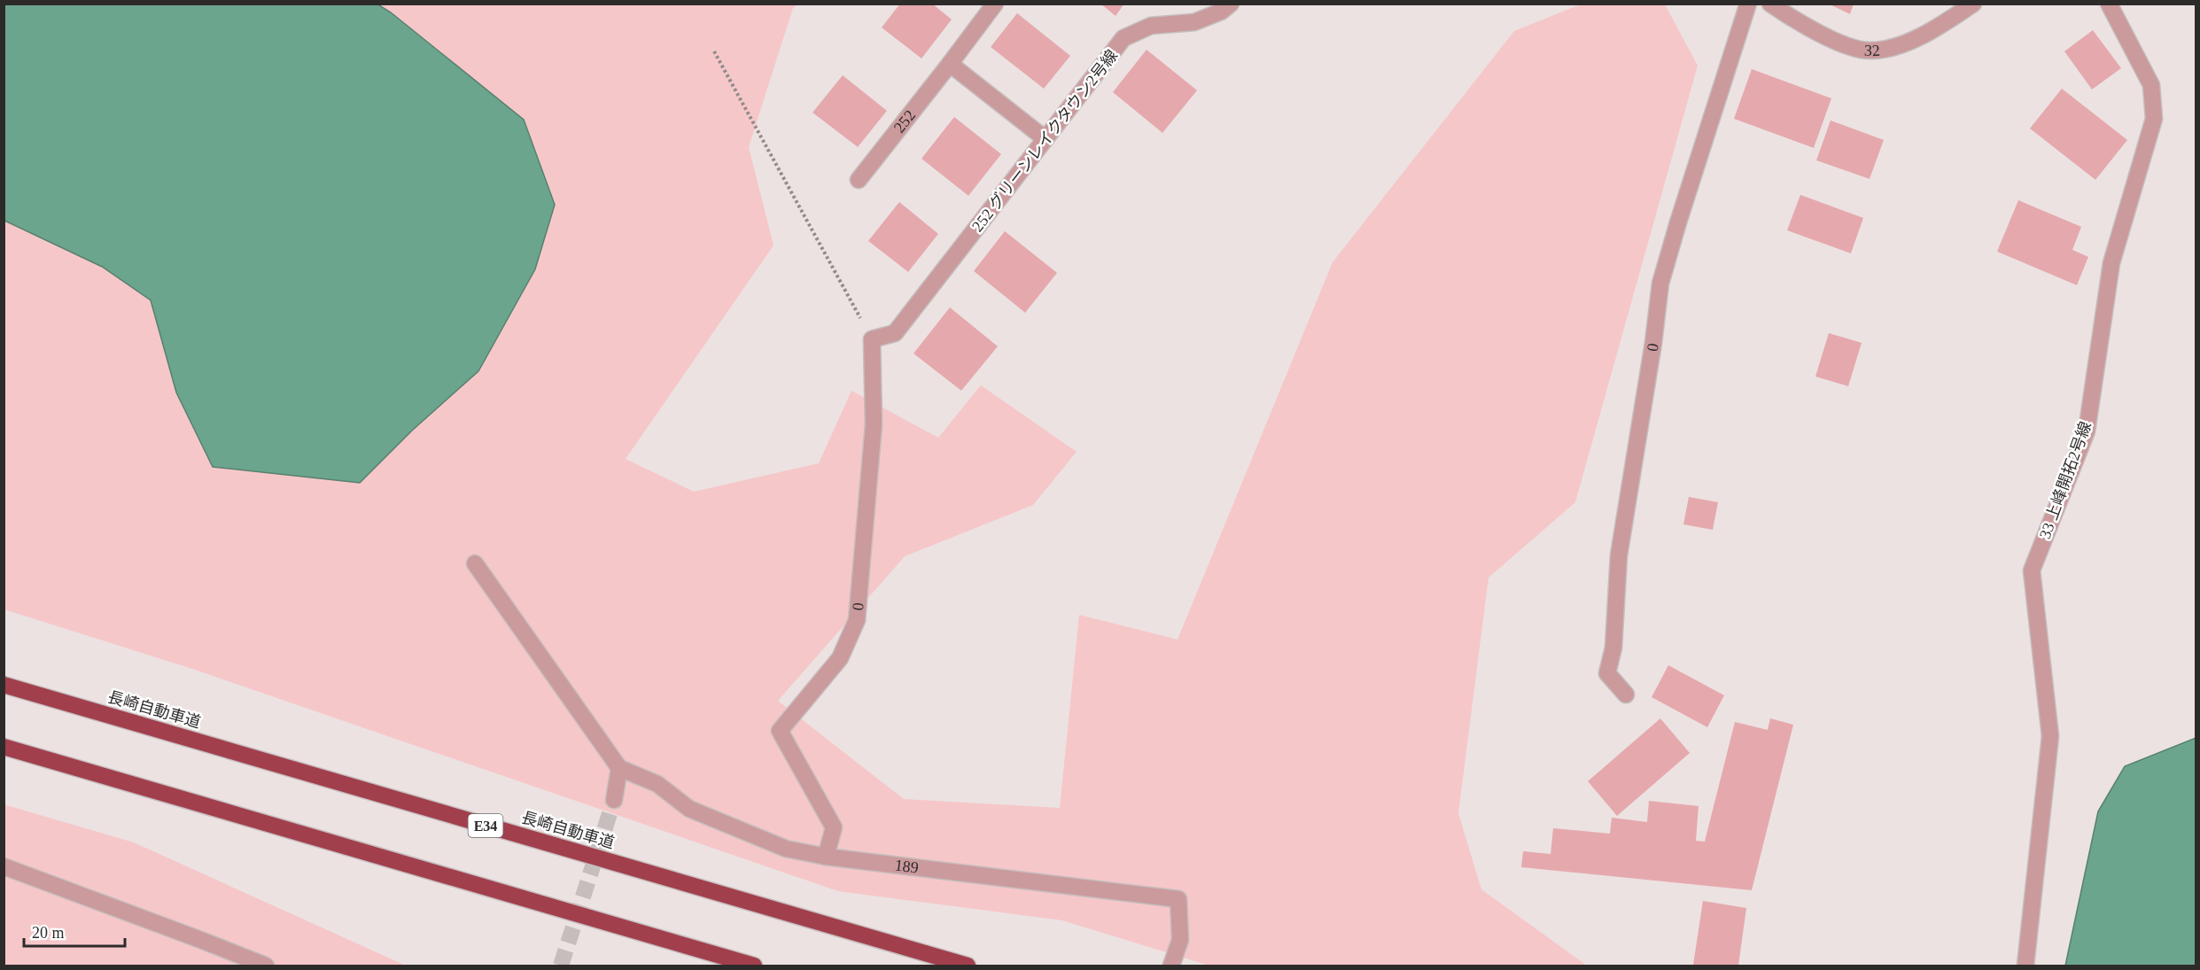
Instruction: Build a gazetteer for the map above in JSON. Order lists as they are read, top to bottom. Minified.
{"streets":{"highway":["長崎自動車道","E34"],"street":["32","252","252 グリーンレイクタウン2号線","0","33 上峰開拓2号線","189"]},"crossings":[["252 グリーンレイクタウン2号線","0"],["0","189"]],"scale_bar":"20 m"}
